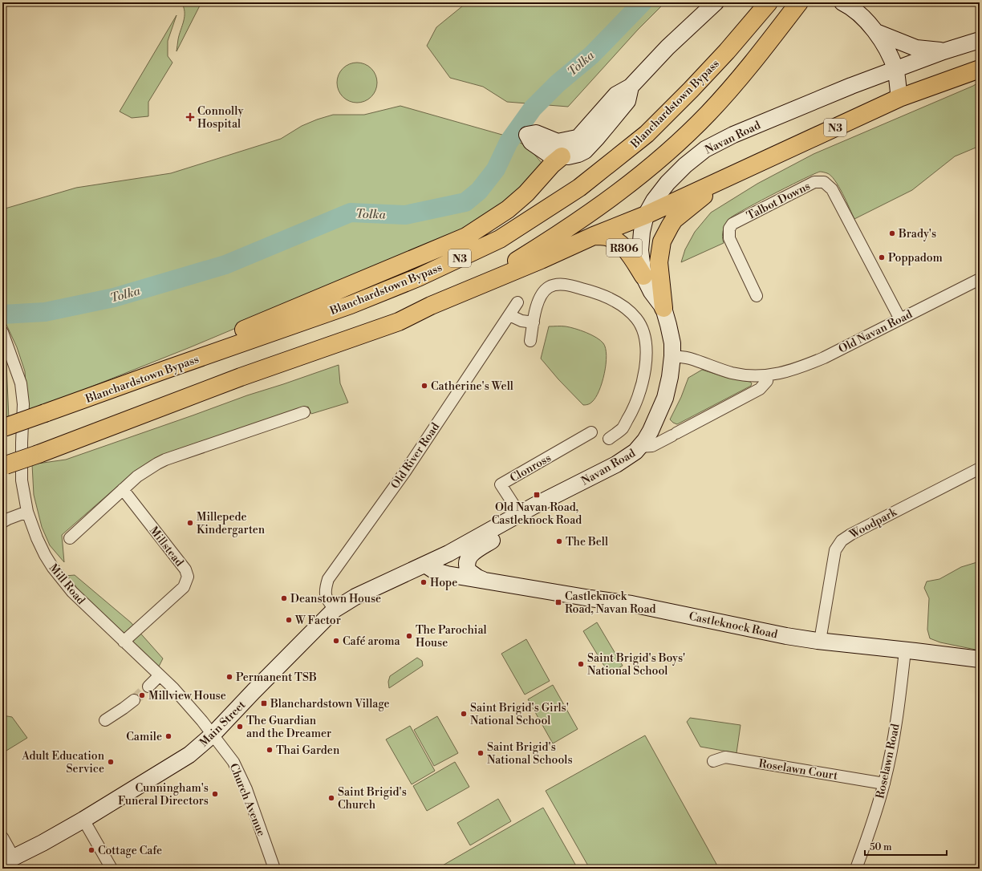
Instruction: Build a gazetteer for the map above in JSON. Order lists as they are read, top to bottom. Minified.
{"streets":{"highway":["Blanchardstown Bypass","N3","R806"],"main road":["Navan Road","Castleknock Road","Main Street"],"street":["Talbot Downs","Old Navan Road","Old River Road","Clonross","Woodpark","Millstead","Mill Road","Roselawn Road","Roselawn Court","Church Avenue"]},"crossings":[["Blanchardstown Bypass","N3"],["N3","Navan Road"],["N3","R806"],["Navan Road","R806"],["Navan Road","Old Navan Road"],["Navan Road","Clonross"],["Navan Road","Castleknock Road"],["Navan Road","Main Street"],["Talbot Downs","Old Navan Road"],["Old River Road","Main Street"],["Clonross","Castleknock Road"],["Woodpark","Castleknock Road"],["Millstead","Mill Road"],["Mill Road","Main Street"],["Mill Road","Church Avenue"],["Castleknock Road","Main Street"],["Castleknock Road","Roselawn Road"],["Main Street","Church Avenue"],["Roselawn Road","Roselawn Court"]],"water":["Tolka"],"places":{"health":["Connolly Hospital"],"other":["Brady's","Poppadom","Catherine's Well","Millepede Kindergarten","The Bell","Hope","Deanstown House","W Factor","The Parochial House","Café aroma","Saint Brigid's Boys' National School","Permanent TSB","Millview House","Saint Brigid's Girls' National School","The Guardian and the Dreamer","Camile","Thai Garden","Saint Brigid's National Schools","Adult Education Service","Cunningham's Funeral Directors","Saint Brigid's Church","Cottage Cafe"],"transit":["Old Navan Road, Castleknock Road","Castleknock Road, Navan Road","Blanchardstown Village"]},"scale_bar":"50 m"}
